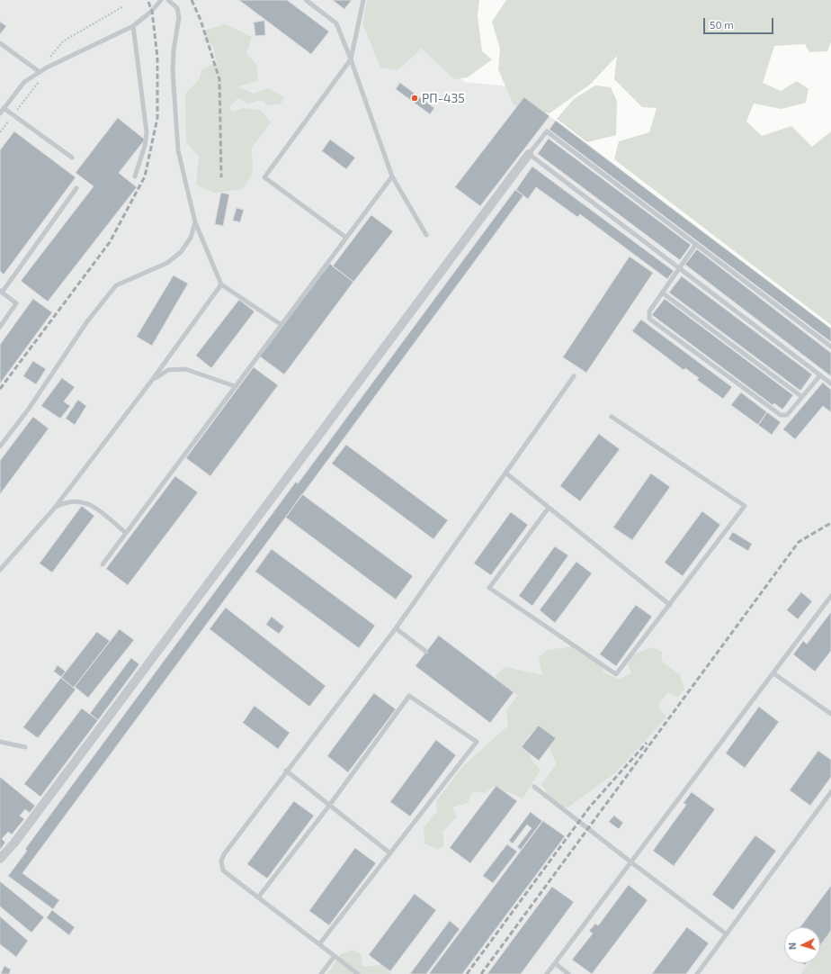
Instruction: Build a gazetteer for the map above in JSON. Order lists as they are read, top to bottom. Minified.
{"places":["РП-435"],"scale_bar":"50 m","north":"left"}
